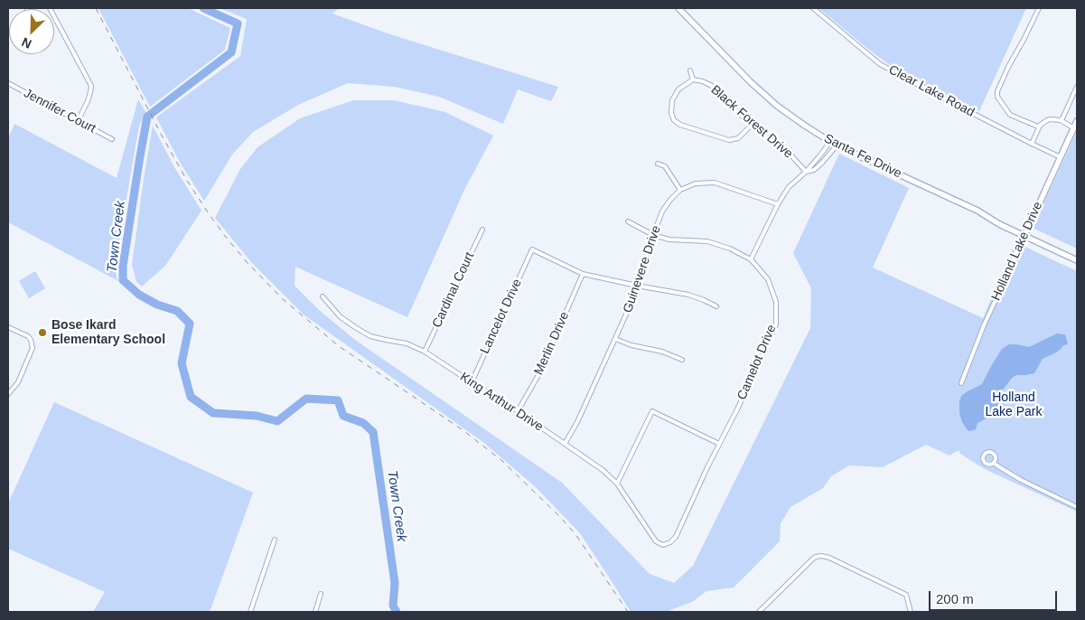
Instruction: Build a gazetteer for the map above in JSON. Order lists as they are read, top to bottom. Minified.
{"streets":{"main road":["Santa Fe Drive","Holland Lake Drive"],"street":["Clear Lake Road","Jennifer Court","Black Forest Drive","Guinevere Drive","Cardinal Court","Lancelot Drive","Merlin Drive","Camelot Drive","King Arthur Drive"]},"crossings":[["Clear Lake Road","Holland Lake Drive"],["Santa Fe Drive","Holland Lake Drive"],["Guinevere Drive","Camelot Drive"],["Guinevere Drive","King Arthur Drive"],["Cardinal Court","King Arthur Drive"],["Lancelot Drive","Merlin Drive"],["Lancelot Drive","King Arthur Drive"],["Merlin Drive","King Arthur Drive"],["Camelot Drive","King Arthur Drive"]],"water":["Town Creek"],"parks":["Holland Lake Park"],"places":["Bose Ikard Elementary School"],"scale_bar":"200 m","north":"bottom left"}
